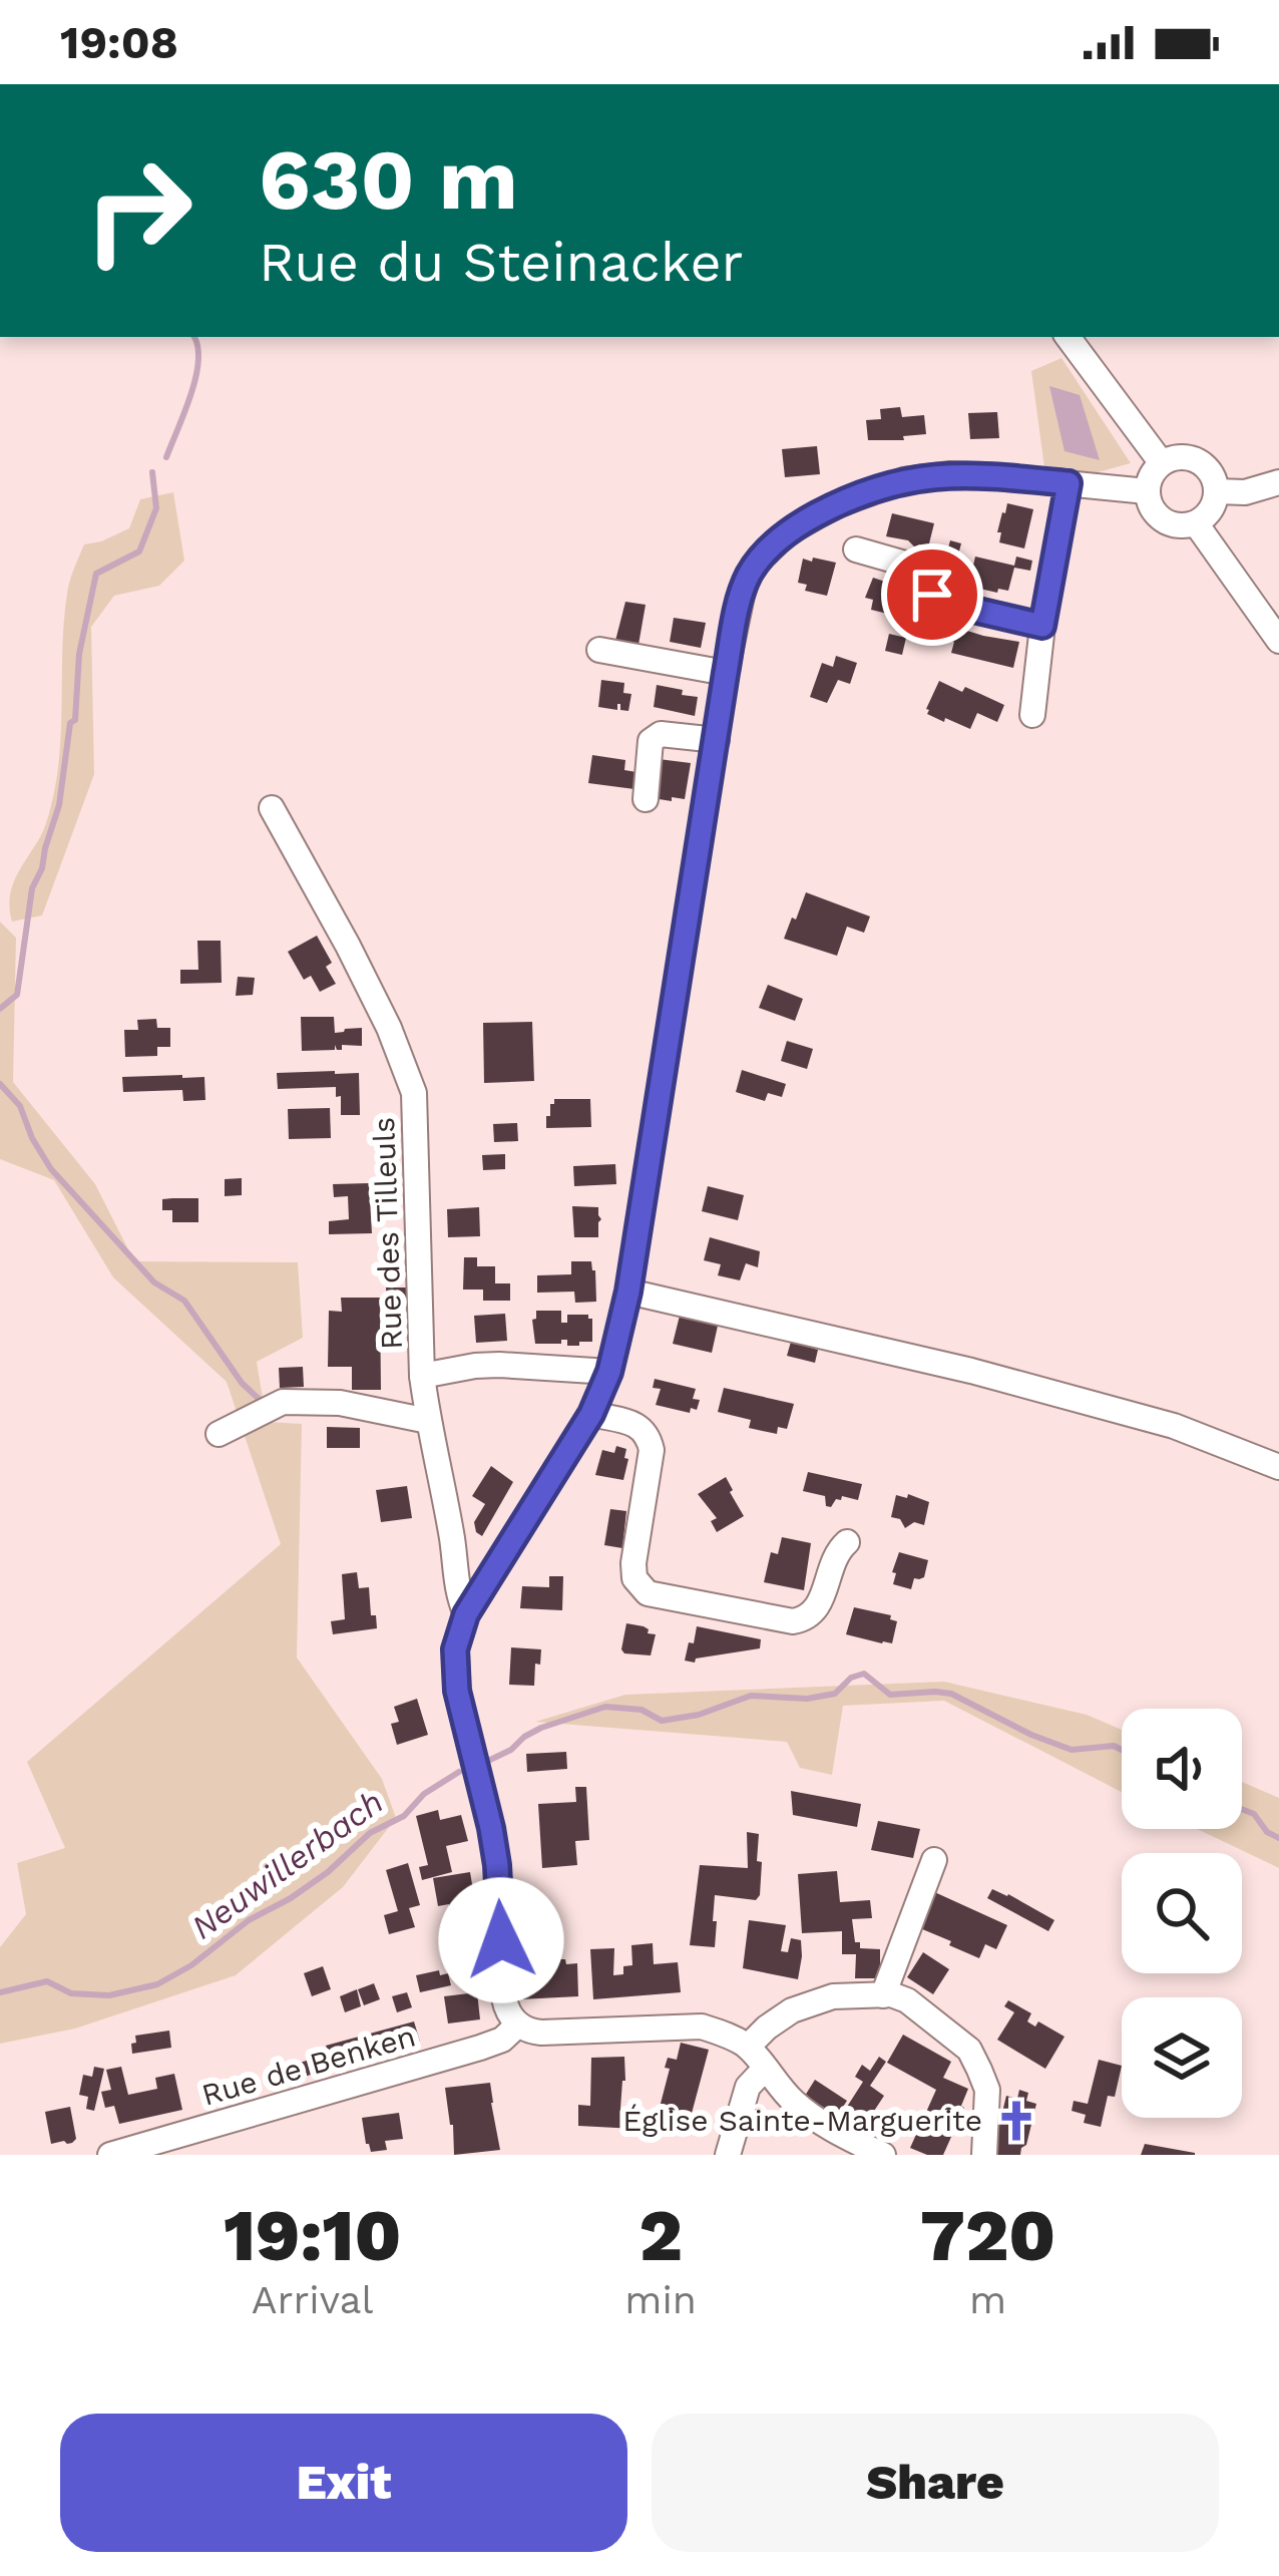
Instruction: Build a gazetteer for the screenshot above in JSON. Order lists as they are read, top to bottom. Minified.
{"streets":{"street":["Rue des Tilleuls","Rue de Benken"]},"water":["Neuwillerbach"],"places":{"church":["Église Sainte-Marguerite"]},"page":{"status":"19:08","turn":["630 m","Rue du Steinacker"],"eta":["19:10","Arrival","2","min","720","m"],"buttons":["Exit","Share"]}}
